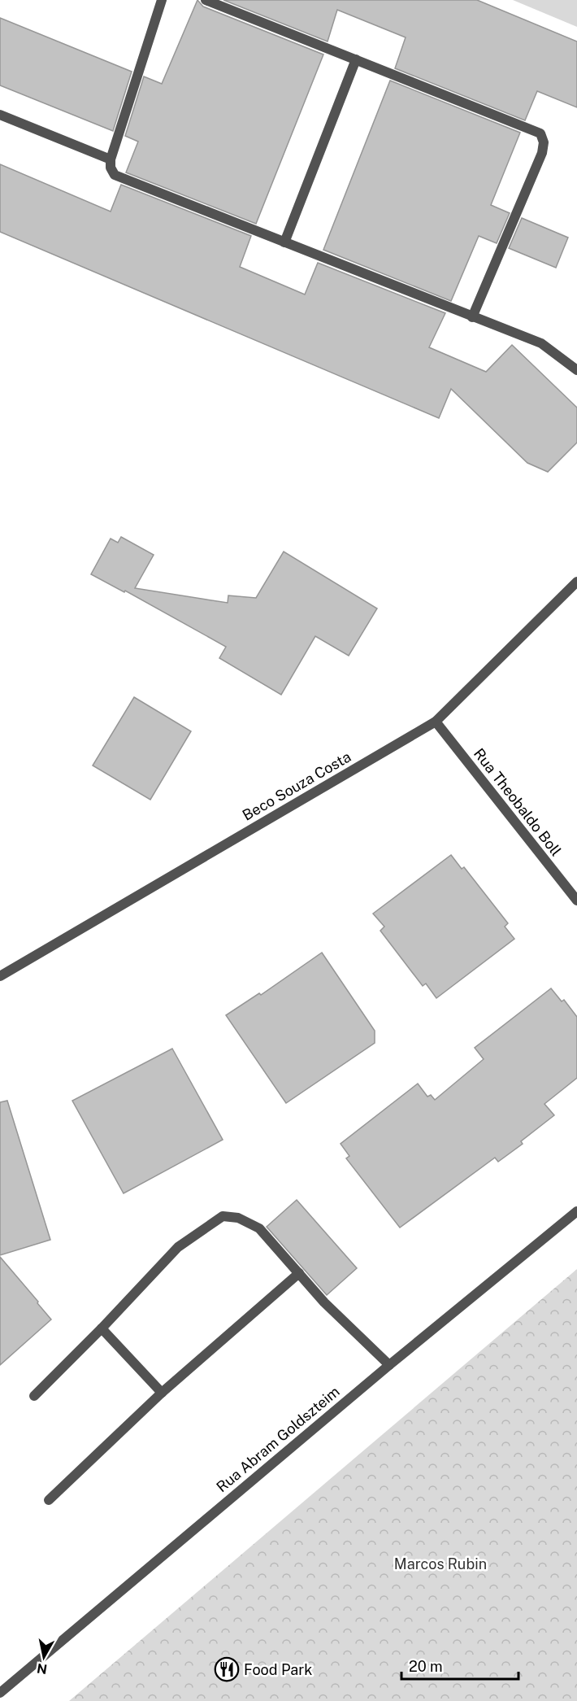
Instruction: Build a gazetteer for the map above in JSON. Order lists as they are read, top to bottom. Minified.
{"streets":{"street":["Beco Souza Costa","Rua Theobaldo Boll","Rua Abram Goldszteim"]},"crossings":[["Beco Souza Costa","Rua Theobaldo Boll"]],"parks":["Marcos Rubin"],"places":{"restaurant":["Food Park"]},"scale_bar":"20 m","north":"bottom"}
